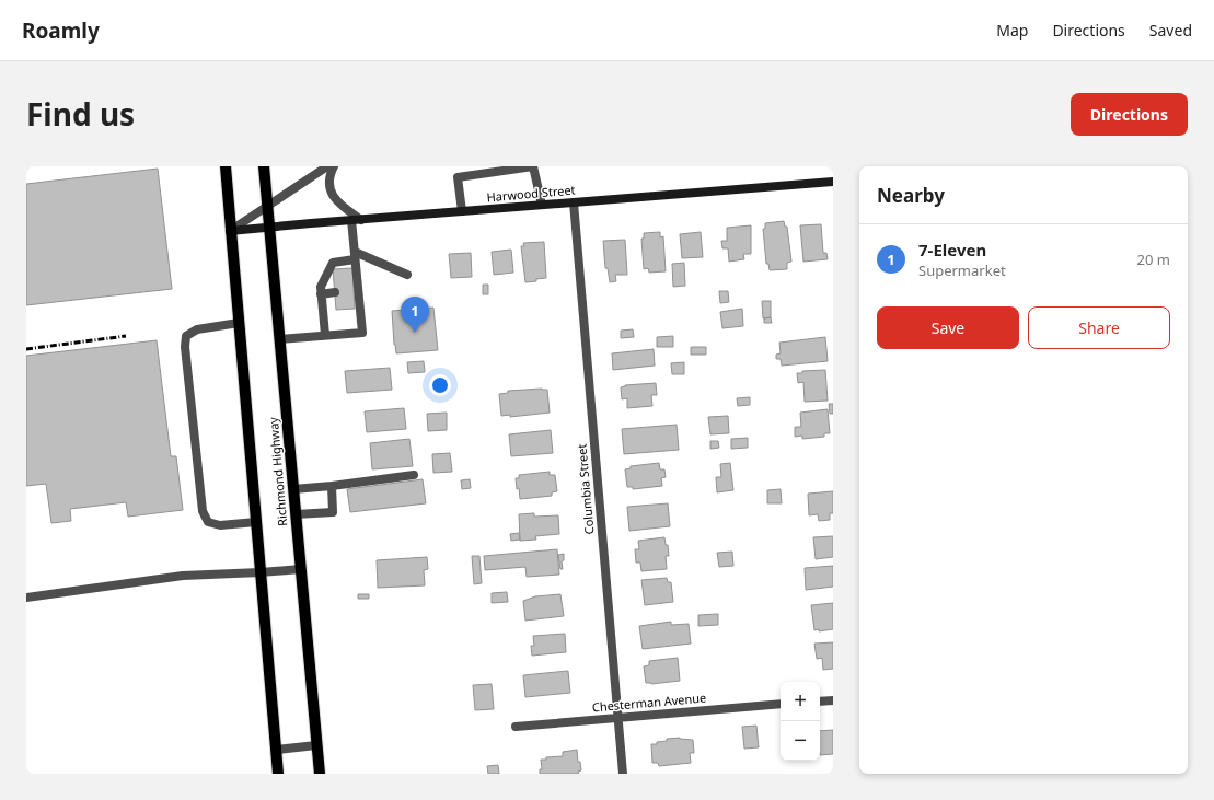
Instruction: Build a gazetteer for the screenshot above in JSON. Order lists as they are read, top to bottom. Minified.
{"streets":{"main road":["Richmond Highway"],"street":["Harwood Street","Columbia Street","Chesterman Avenue"]},"crossings":[["Harwood Street","Richmond Highway"],["Harwood Street","Columbia Street"],["Columbia Street","Chesterman Avenue"]],"page":{"header":"Roamly","nav":["Map","Directions","Saved"],"title":"Find us","buttons":["Directions",["Save","Share"]],"heading":"Nearby","list":[{"mark":"1","name":"7-Eleven","note":"Supermarket","value":"20 m"}],"pins":"1","map_buttons":["+","−"]}}
